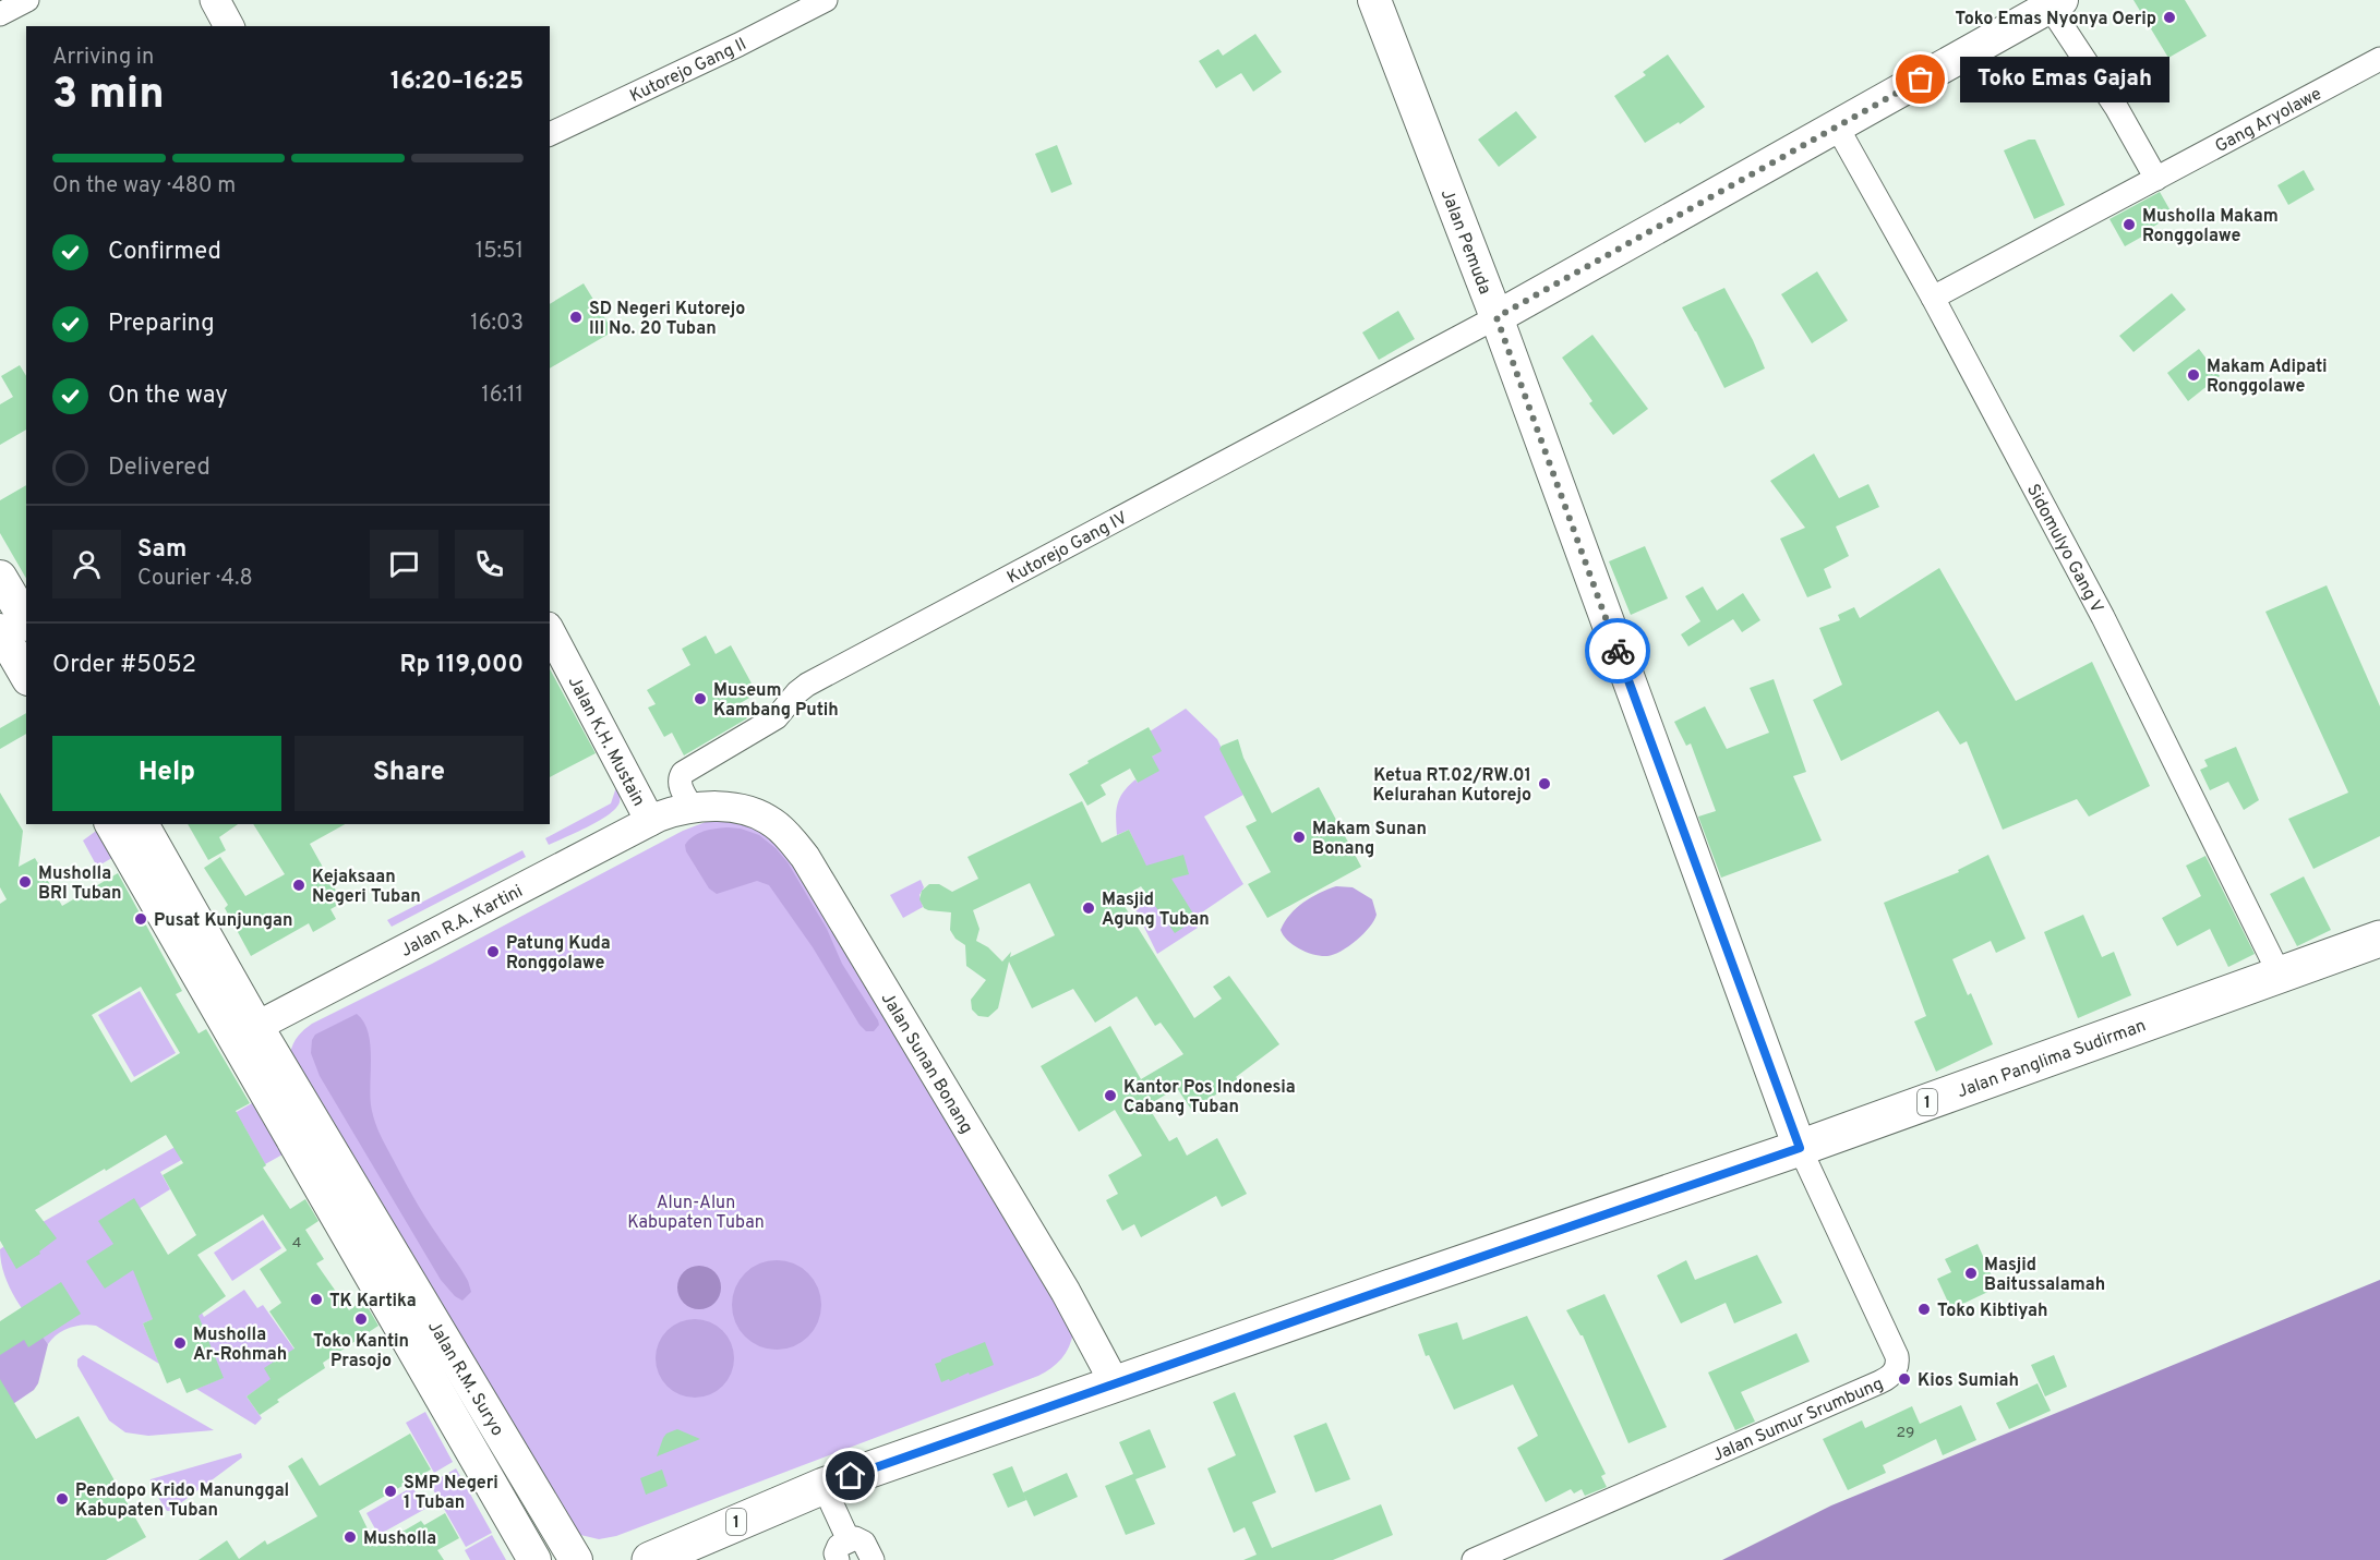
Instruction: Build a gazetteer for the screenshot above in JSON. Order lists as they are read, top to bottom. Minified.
{"streets":{"highway":["Jalan Panglima Sudirman","1"],"main road":["Jalan Pemuda","Jalan R.M. Suryo"],"street":["Kutorejo Gang II","Gang Aryolawe","Kutorejo Gang IV","Sidomulyo Gang V","Jalan K.H. Mustain","Jalan R.A. Kartini","Jalan Sunan Bonang","Jalan Sumur Srumbung"]},"crossings":[["Gang Aryolawe","Sidomulyo Gang V"],["Jalan Pemuda","Kutorejo Gang IV"],["Jalan Pemuda","Jalan Panglima Sudirman"],["Jalan Pemuda","Jalan Sumur Srumbung"],["Kutorejo Gang IV","Jalan R.A. Kartini"],["Kutorejo Gang IV","Jalan Sunan Bonang"],["Sidomulyo Gang V","Jalan Panglima Sudirman"],["Jalan K.H. Mustain","Jalan R.A. Kartini"],["Jalan R.A. Kartini","Jalan Sunan Bonang"],["Jalan R.A. Kartini","Jalan R.M. Suryo"],["Jalan Panglima Sudirman","Jalan Sunan Bonang"],["Jalan Panglima Sudirman","Jalan Sumur Srumbung"]],"parks":["Alun-Alun Kabupaten Tuban"],"places":["Toko Emas Nyonya Oerip","Toko Emas Gajah","Musholla Makam Ronggolawe","SD Negeri Kutorejo III No. 20 Tuban","Makam Adipati Ronggolawe","Museum Kambang Putih","Ketua RT.02/RW.01 Kelurahan Kutorejo","Makam Sunan Bonang","Musholla BRI Tuban","Kejaksaan Negeri Tuban","Masjid Agung Tuban","Pusat Kunjungan","Patung Kuda Ronggolawe","Kantor Pos Indonesia Cabang Tuban","Masjid Baitussalamah","TK Kartika","Toko Kibtiyah","Toko Kantin Prasojo","Musholla Ar-Rohmah","Kios Sumiah","SMP Negeri 1 Tuban","Pendopo Krido Manunggal Kabupaten Tuban","Musholla"],"house_numbers":["4","29"],"page":{"heading":["3 min","Arriving in","16:20–16:25"],"panel":["Sam","Courier · 4.8","Order #5052","Rp 119,000"],"bubble":"Toko Emas Gajah","bar":"On the way · 480 m","list":[["Confirmed","15:51"],["Preparing","16:03"],["On the way","16:11"],"Delivered"],"buttons":["Help","Share"]}}
